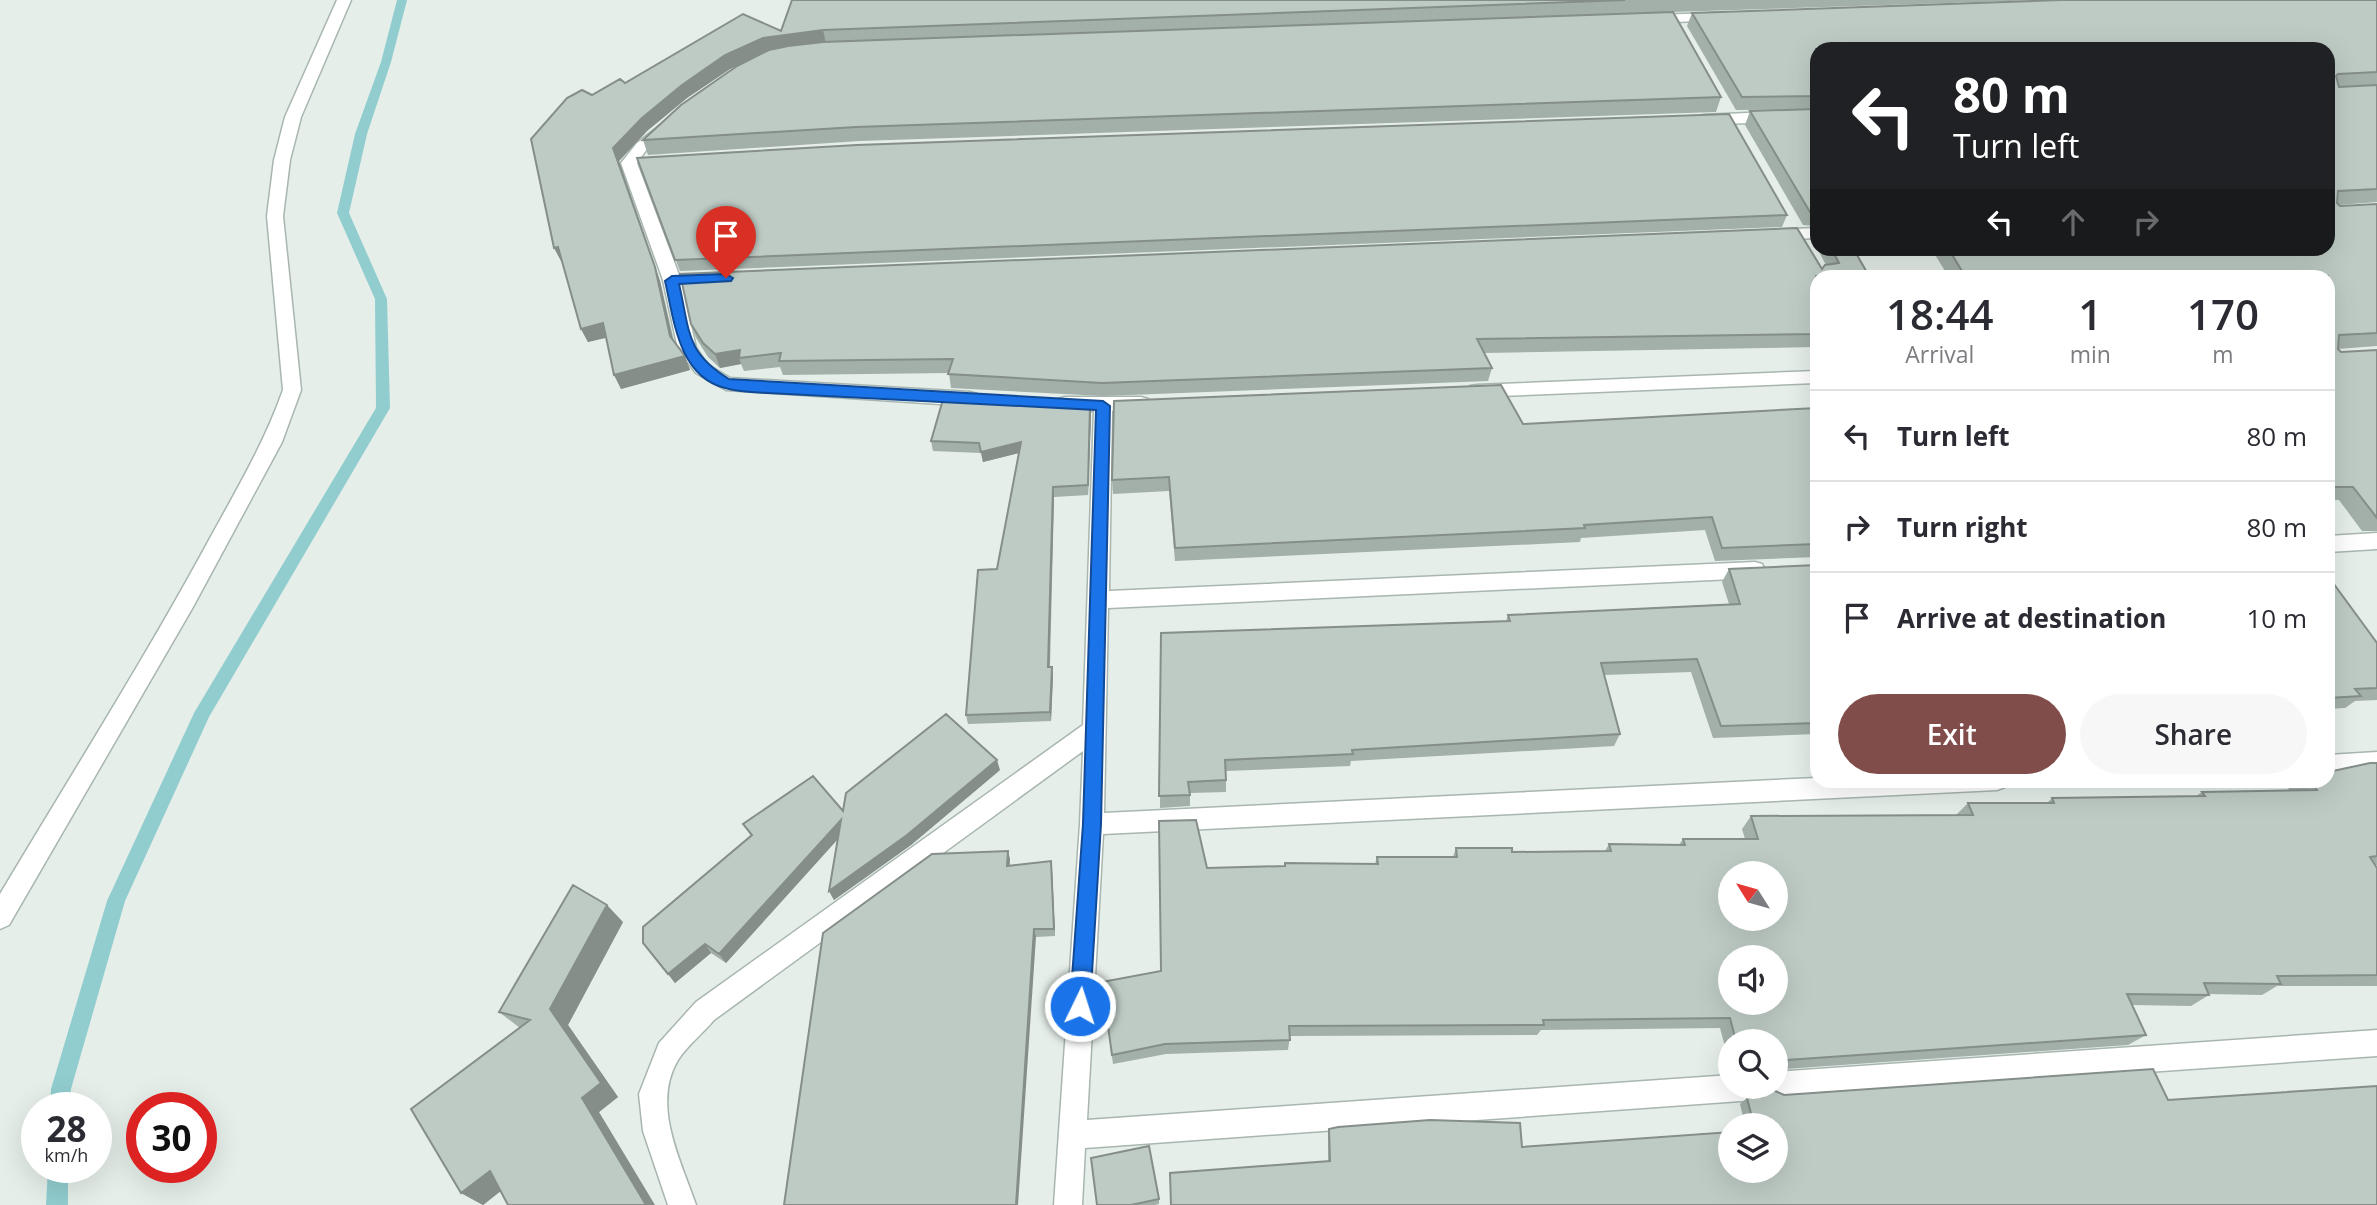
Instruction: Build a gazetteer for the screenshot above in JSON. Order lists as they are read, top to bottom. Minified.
{"north":"top left","page":{"turn":["80 m","Turn left"],"eta":["18:44","Arrival","1","min","170","m"],"list":[{"name":"Turn left","value":"80 m"},{"name":"Turn right","value":"80 m"},{"name":"Arrive at destination","value":"10 m"}],"buttons":["Exit","Share"],"speed":"28 km/h","limit":"30"}}
